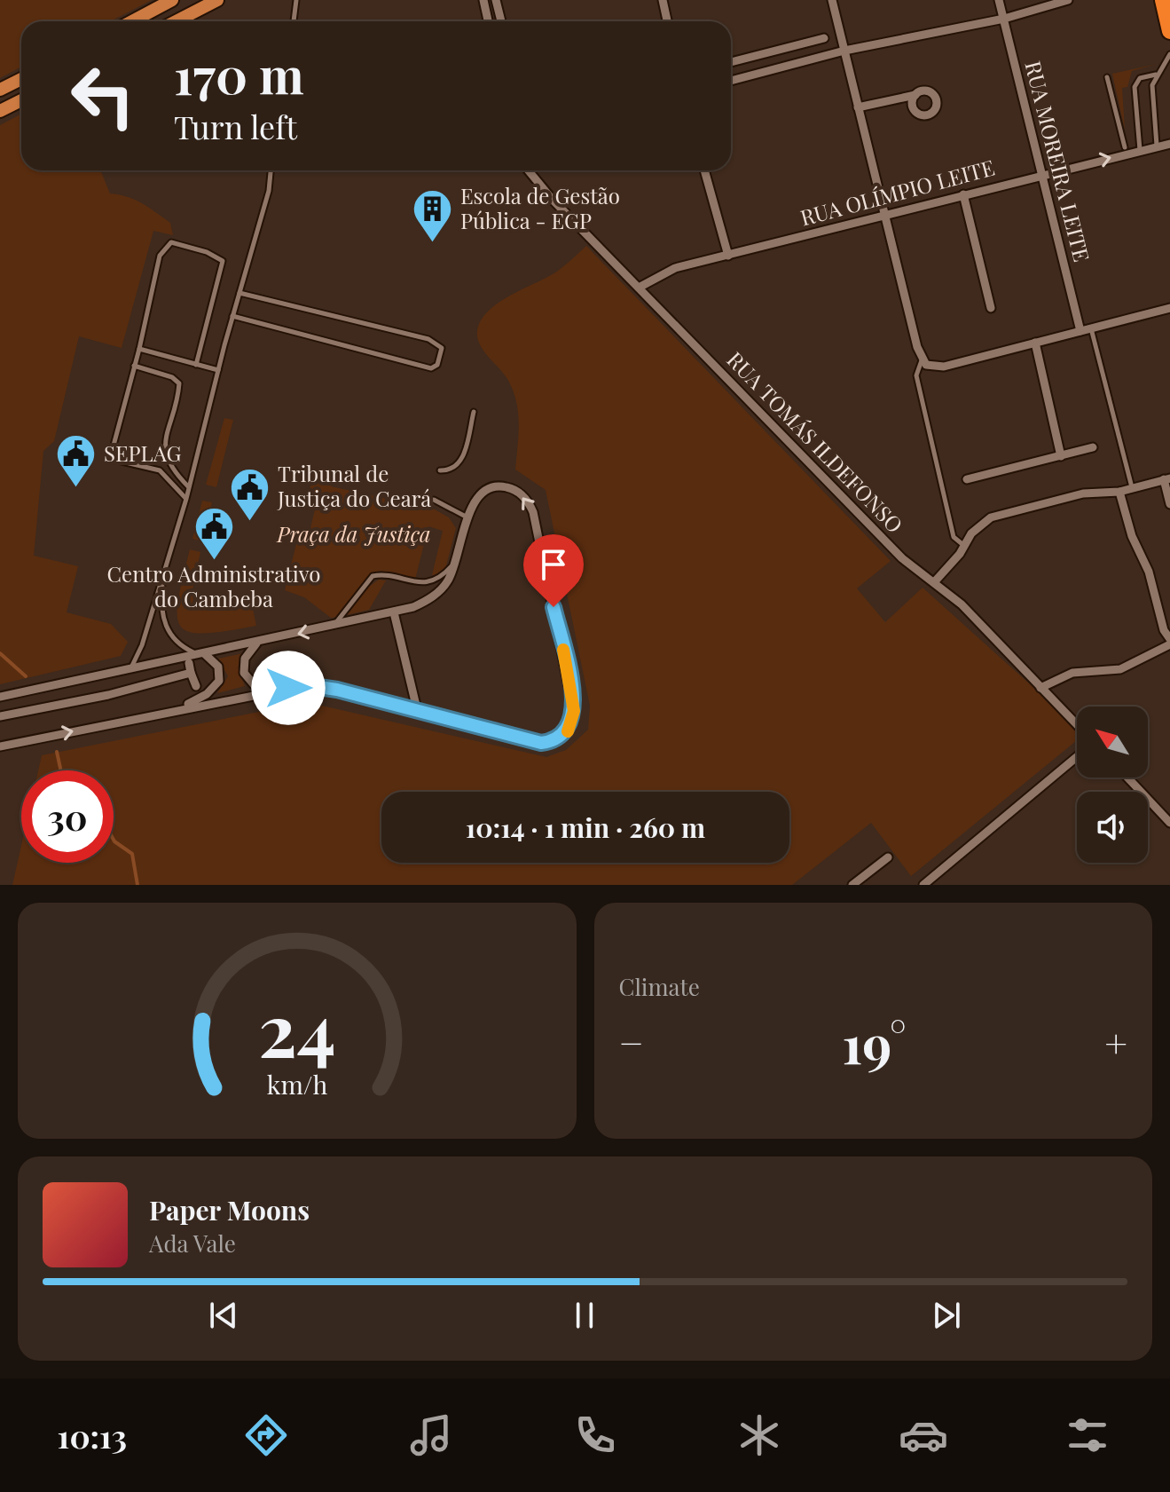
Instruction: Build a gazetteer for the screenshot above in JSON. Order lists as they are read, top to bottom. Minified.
{"streets":{"street":["RUA MOREIRA LEITE","RUA OLÍMPIO LEITE","RUA TOMÁS ILDEFONSO"]},"crossings":[["RUA MOREIRA LEITE","RUA OLÍMPIO LEITE"],["RUA OLÍMPIO LEITE","RUA TOMÁS ILDEFONSO"]],"parks":["Praça da Justiça"],"places":{"building":["Escola de Gestão Pública - EGP"],"public building":["SEPLAG","Tribunal de Justiça do Ceará","Centro Administrativo do Cambeba"]},"north":"top left","page":{"turn":["170 m","Turn left"],"limit":"30","trip":"10:14 · 1 min · 260 m","tile":"Climate","heat":["−","19°","+"],"song":["Paper Moons","Ada Vale"],"tabs":"10:13","gauge":["24","km/h"]}}
